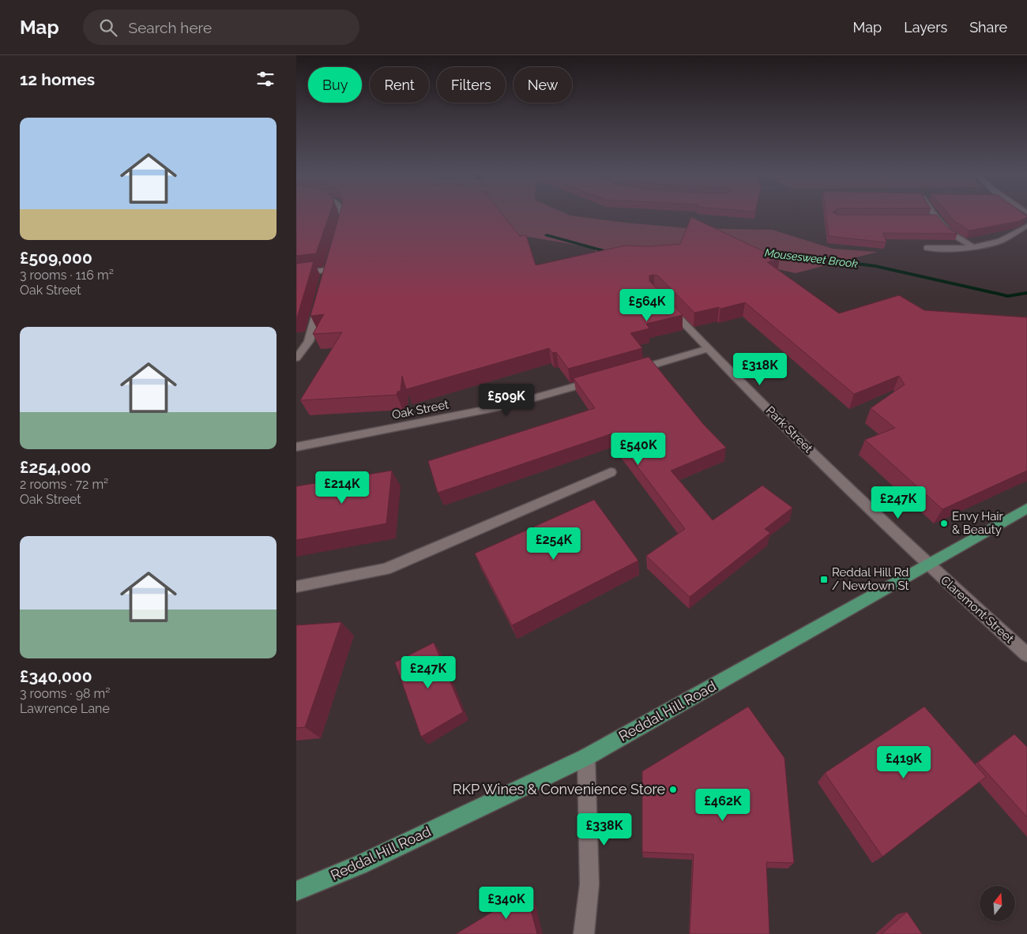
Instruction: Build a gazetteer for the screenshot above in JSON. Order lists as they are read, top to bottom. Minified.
{"streets":{"main road":["Reddal Hill Road"],"street":["Oak Street","Park Street","Claremont Street"]},"crossings":[["Park Street","Claremont Street"],["Park Street","Reddal Hill Road"],["Claremont Street","Reddal Hill Road"]],"water":["Mousesweet Brook"],"places":{"other":["Envy Hair & Beauty","RKP Wines & Convenience Store"],"transit":["Reddal Hill Rd / Newtown St"]},"north":"top","page":{"header":"Map","search":"Search here","nav":["Map","Layers","Share"],"heading":"12 homes","chip":["Buy","Rent","Filters","New"],"list":[{"name":"£509,000","note":"3 rooms · 116 m² · Oak Street"},{"name":"£254,000","note":"2 rooms · 72 m² · Oak Street"},{"name":"£340,000","note":"3 rooms · 98 m² · Lawrence Lane"}],"price":["£564K","£318K","£509K","£540K","£214K","£247K","£254K","£247K","£419K","£462K","£338K","£340K"]}}
